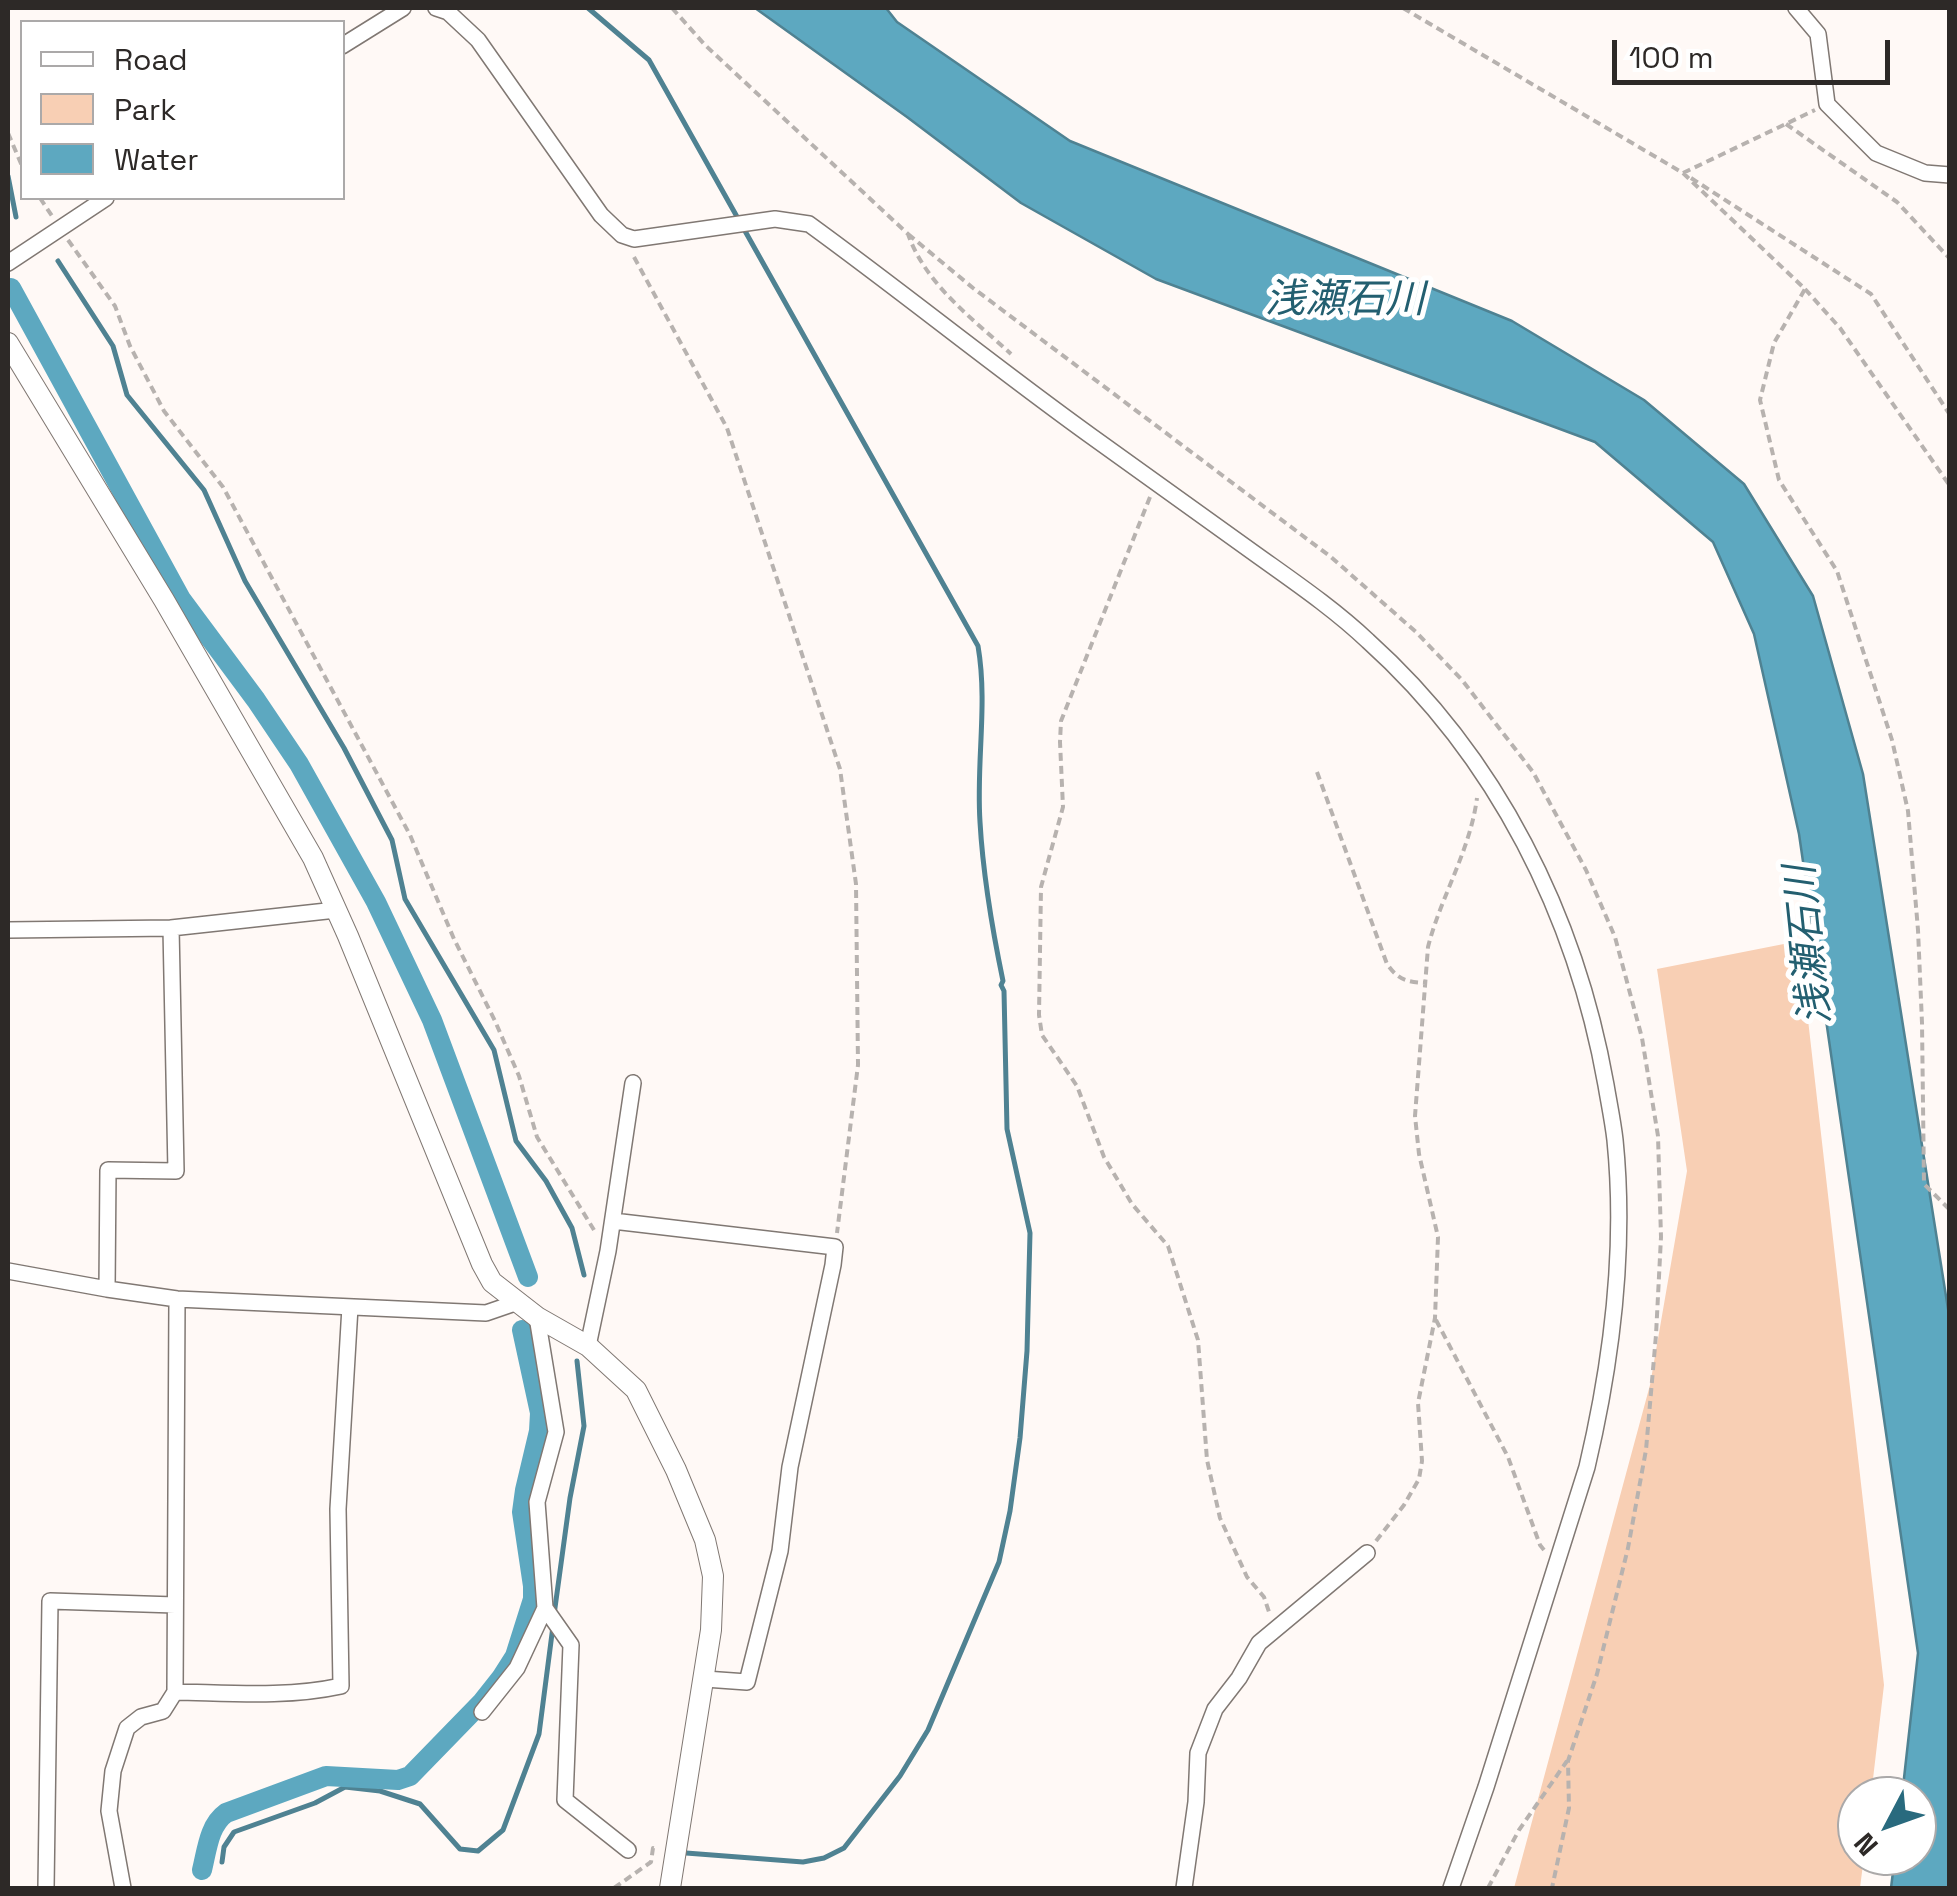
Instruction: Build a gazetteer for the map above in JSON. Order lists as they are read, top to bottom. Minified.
{"water":["浅瀬石川"],"legend":["Road","Park","Water"],"scale_bar":"100 m","north":"bottom left"}
